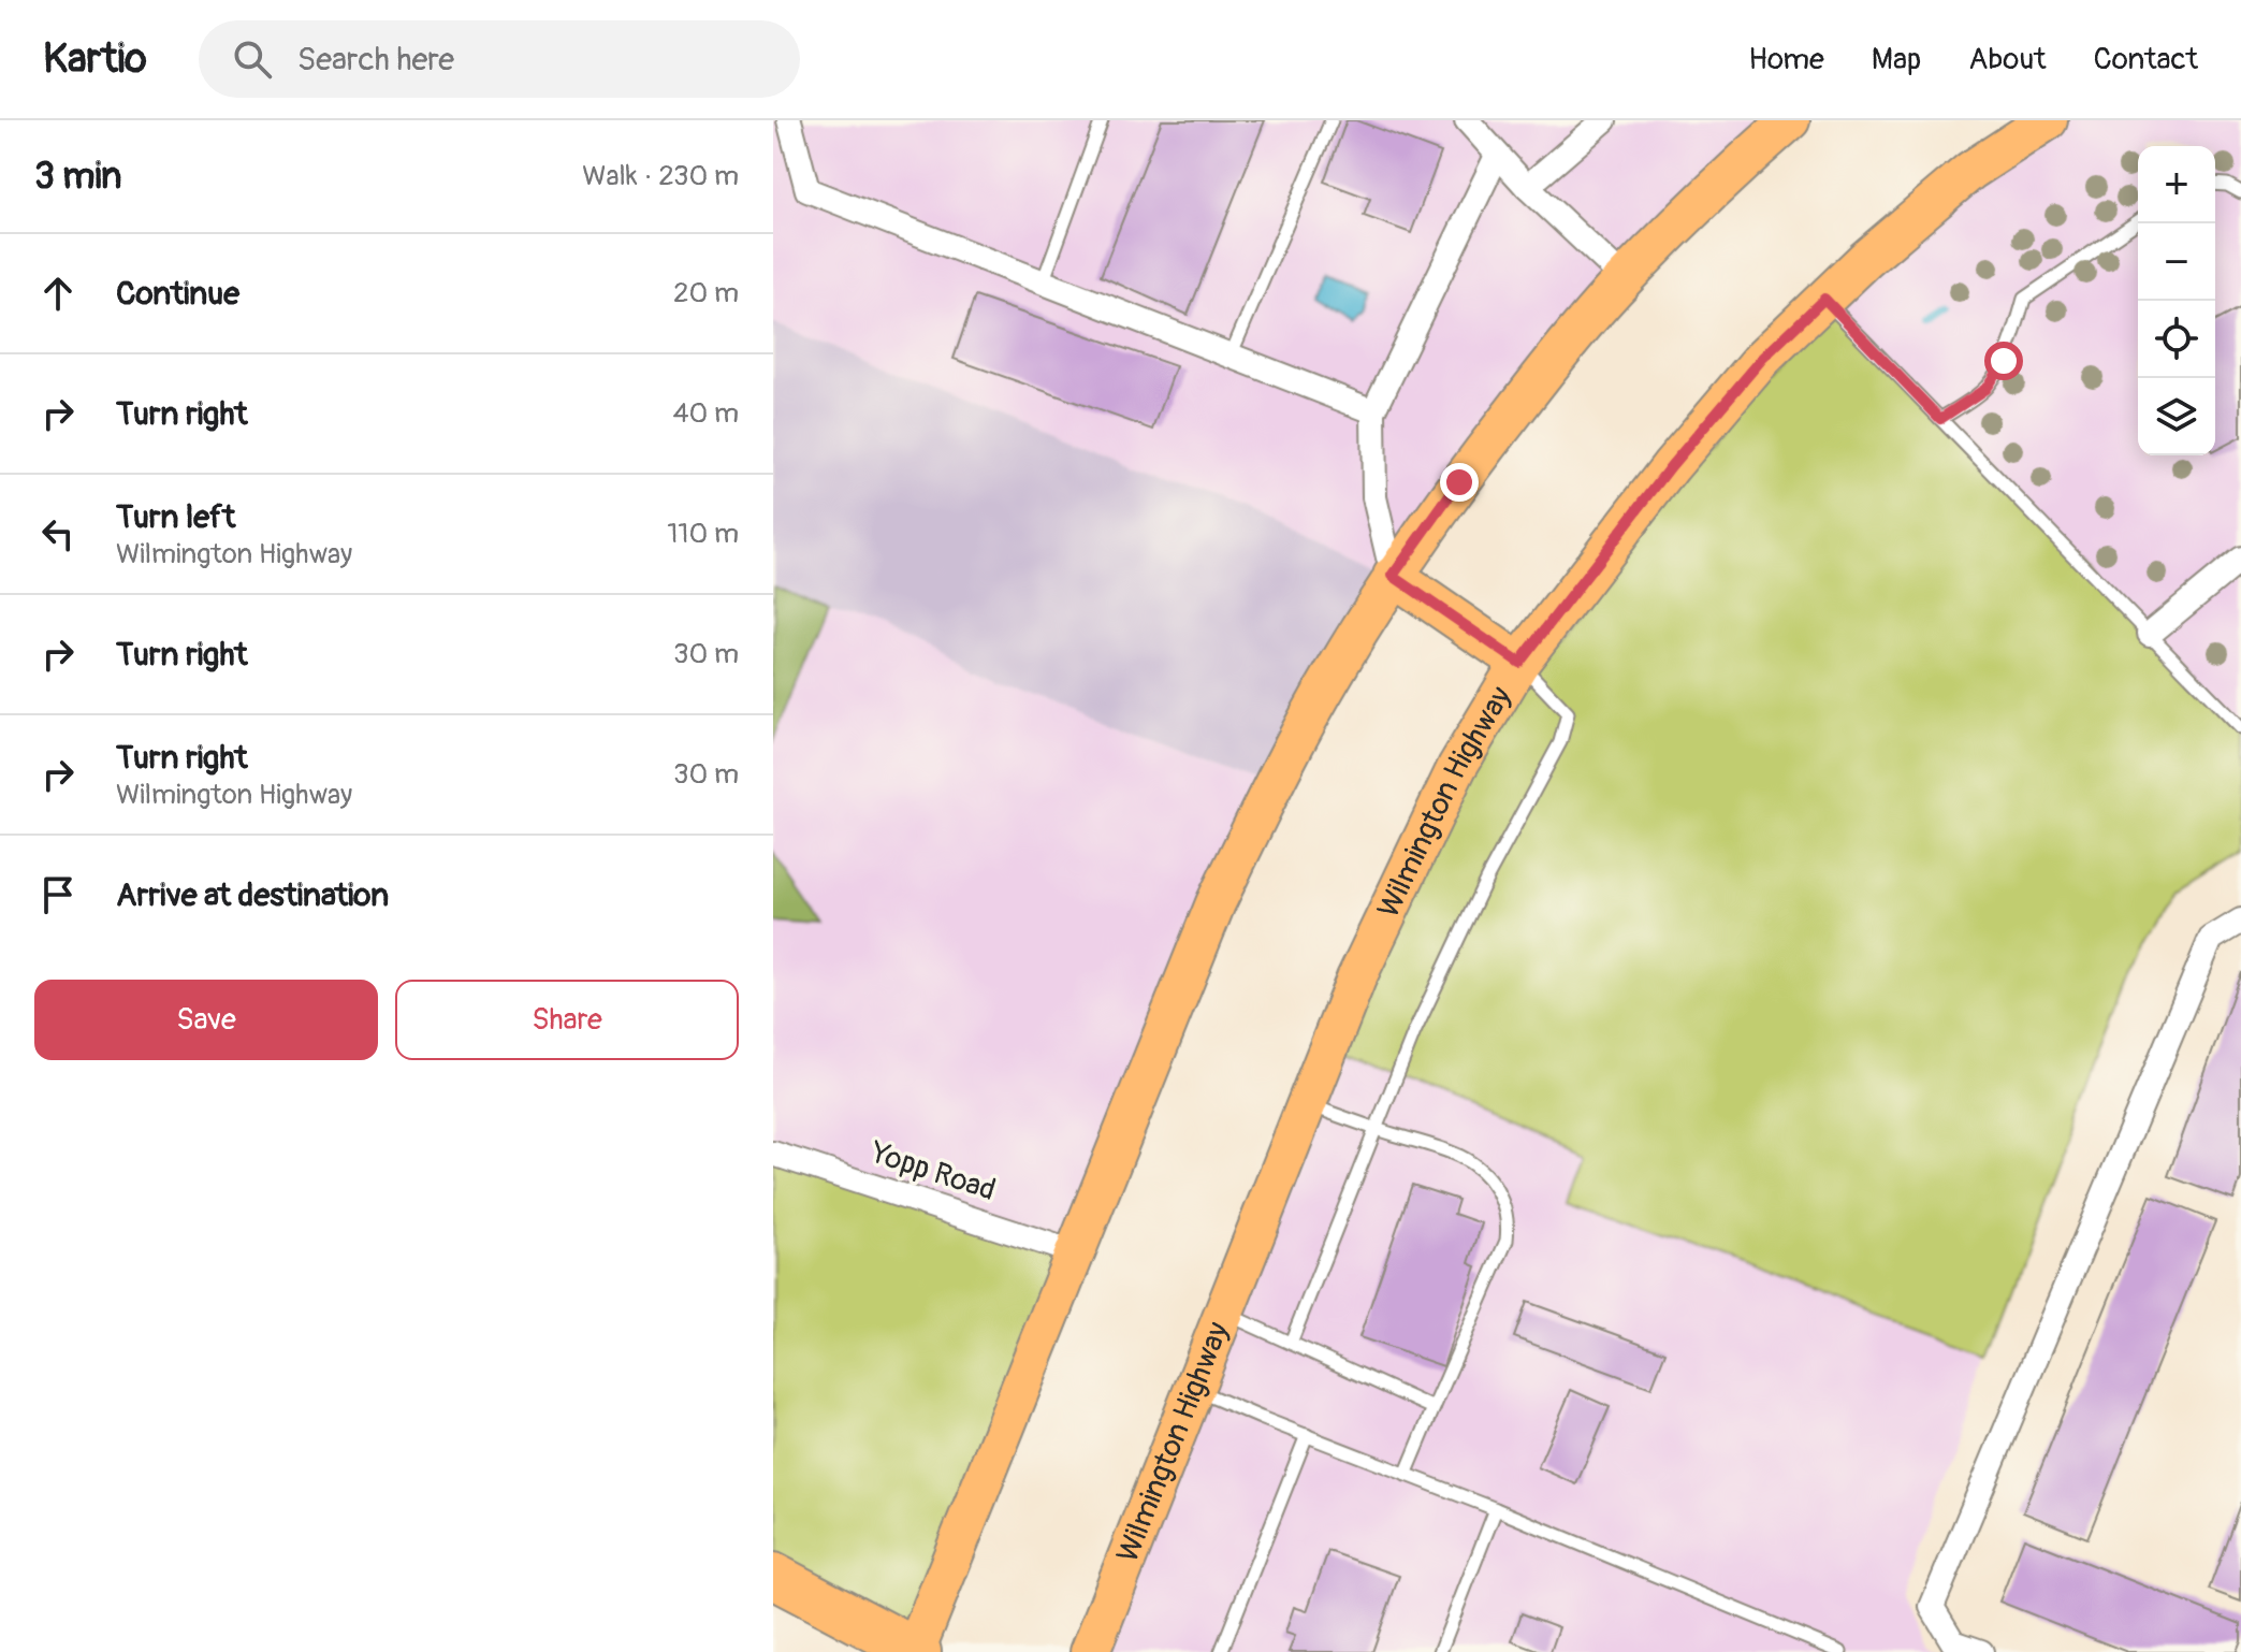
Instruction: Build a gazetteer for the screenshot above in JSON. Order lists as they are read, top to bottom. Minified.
{"streets":{"main road":["Wilmington Highway"],"street":["Yopp Road"]},"page":{"header":"Kartio","search":"Search here","nav":["Home","Map","About","Contact"],"heading":["3 min","Walk · 230 m"],"map_buttons":["+","−"],"list":[["Continue","20 m"],["Turn right","40 m"],["Turn left","Wilmington Highway","110 m"],["Turn right","30 m"],["Turn right","Wilmington Highway","30 m"],"Arrive at destination"],"buttons":["Save","Share"]}}
